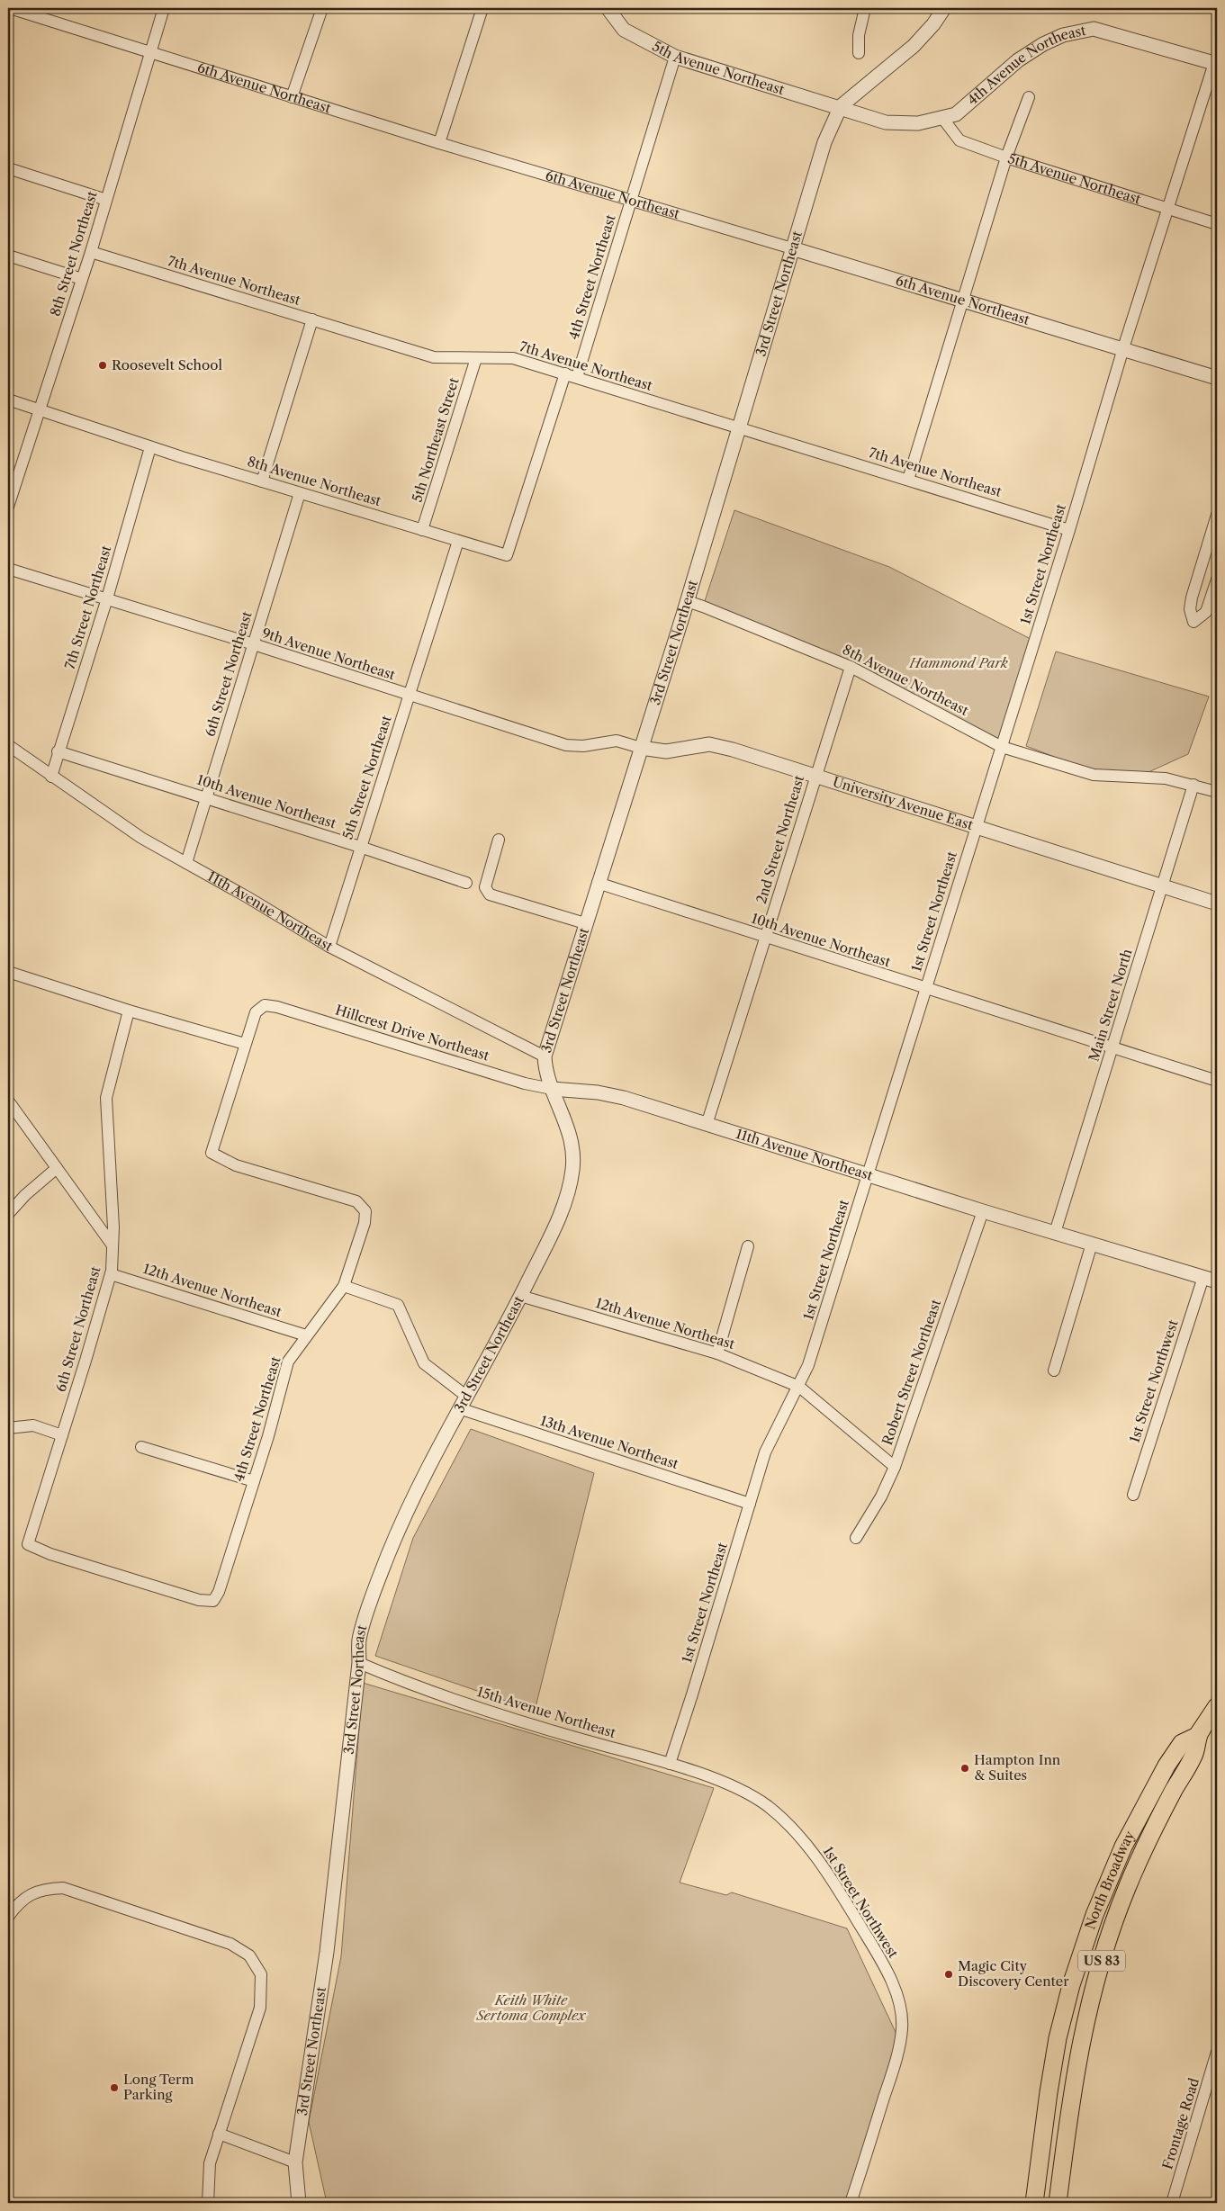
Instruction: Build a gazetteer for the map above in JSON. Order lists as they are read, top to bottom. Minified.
{"streets":{"main road":["North Broadway","US 83"],"street":["5th Avenue Northeast","4th Avenue Northeast","6th Avenue Northeast","8th Street Northeast","4th Street Northeast","7th Avenue Northeast","3rd Street Northeast","5th Northeast Street","8th Avenue Northeast","1st Street Northeast","7th Street Northeast","9th Avenue Northeast","6th Street Northeast","5th Street Northeast","10th Avenue Northeast","University Avenue East","2nd Street Northeast","11th Avenue Northeast","Main Street North","Hillcrest Drive Northeast","12th Avenue Northeast","Robert Street Northeast","1st Street Northwest","13th Avenue Northeast","15th Avenue Northeast","Frontage Road"]},"crossings":[["5th Avenue Northeast","4th Avenue Northeast"],["5th Avenue Northeast","4th Street Northeast"],["5th Avenue Northeast","3rd Street Northeast"],["5th Avenue Northeast","1st Street Northeast"],["4th Avenue Northeast","3rd Street Northeast"],["4th Avenue Northeast","1st Street Northeast"],["6th Avenue Northeast","8th Street Northeast"],["6th Avenue Northeast","4th Street Northeast"],["6th Avenue Northeast","3rd Street Northeast"],["6th Avenue Northeast","1st Street Northeast"],["8th Street Northeast","7th Avenue Northeast"],["8th Street Northeast","8th Avenue Northeast"],["4th Street Northeast","7th Avenue Northeast"],["4th Street Northeast","6th Street Northeast"],["4th Street Northeast","Hillcrest Drive Northeast"],["4th Street Northeast","12th Avenue Northeast"],["7th Avenue Northeast","3rd Street Northeast"],["7th Avenue Northeast","5th Northeast Street"],["7th Avenue Northeast","8th Avenue Northeast"],["7th Avenue Northeast","1st Street Northeast"],["3rd Street Northeast","8th Avenue Northeast"],["3rd Street Northeast","9th Avenue Northeast"],["3rd Street Northeast","10th Avenue Northeast"],["3rd Street Northeast","University Avenue East"],["3rd Street Northeast","11th Avenue Northeast"],["3rd Street Northeast","Hillcrest Drive Northeast"],["3rd Street Northeast","12th Avenue Northeast"],["3rd Street Northeast","13th Avenue Northeast"],["3rd Street Northeast","15th Avenue Northeast"],["5th Northeast Street","8th Avenue Northeast"],["8th Avenue Northeast","1st Street Northeast"],["8th Avenue Northeast","7th Street Northeast"],["8th Avenue Northeast","6th Street Northeast"],["8th Avenue Northeast","5th Street Northeast"],["8th Avenue Northeast","2nd Street Northeast"],["8th Avenue Northeast","Main Street North"],["1st Street Northeast","10th Avenue Northeast"],["1st Street Northeast","University Avenue East"],["1st Street Northeast","11th Avenue Northeast"],["1st Street Northeast","12th Avenue Northeast"],["1st Street Northeast","13th Avenue Northeast"],["1st Street Northeast","15th Avenue Northeast"],["7th Street Northeast","9th Avenue Northeast"],["7th Street Northeast","10th Avenue Northeast"],["7th Street Northeast","11th Avenue Northeast"],["9th Avenue Northeast","6th Street Northeast"],["9th Avenue Northeast","5th Street Northeast"],["9th Avenue Northeast","University Avenue East"],["6th Street Northeast","10th Avenue Northeast"],["6th Street Northeast","11th Avenue Northeast"],["6th Street Northeast","12th Avenue Northeast"],["5th Street Northeast","10th Avenue Northeast"],["5th Street Northeast","11th Avenue Northeast"],["10th Avenue Northeast","2nd Street Northeast"],["10th Avenue Northeast","Main Street North"],["University Avenue East","2nd Street Northeast"],["University Avenue East","Main Street North"],["2nd Street Northeast","11th Avenue Northeast"],["11th Avenue Northeast","Main Street North"],["11th Avenue Northeast","Hillcrest Drive Northeast"],["11th Avenue Northeast","Robert Street Northeast"],["11th Avenue Northeast","1st Street Northwest"],["12th Avenue Northeast","Robert Street Northeast"],["1st Street Northwest","15th Avenue Northeast"]],"parks":["Hammond Park","Keith White Sertoma Complex"],"places":["Roosevelt School","Hampton Inn & Suites","Magic City Discovery Center","Long Term Parking"]}
